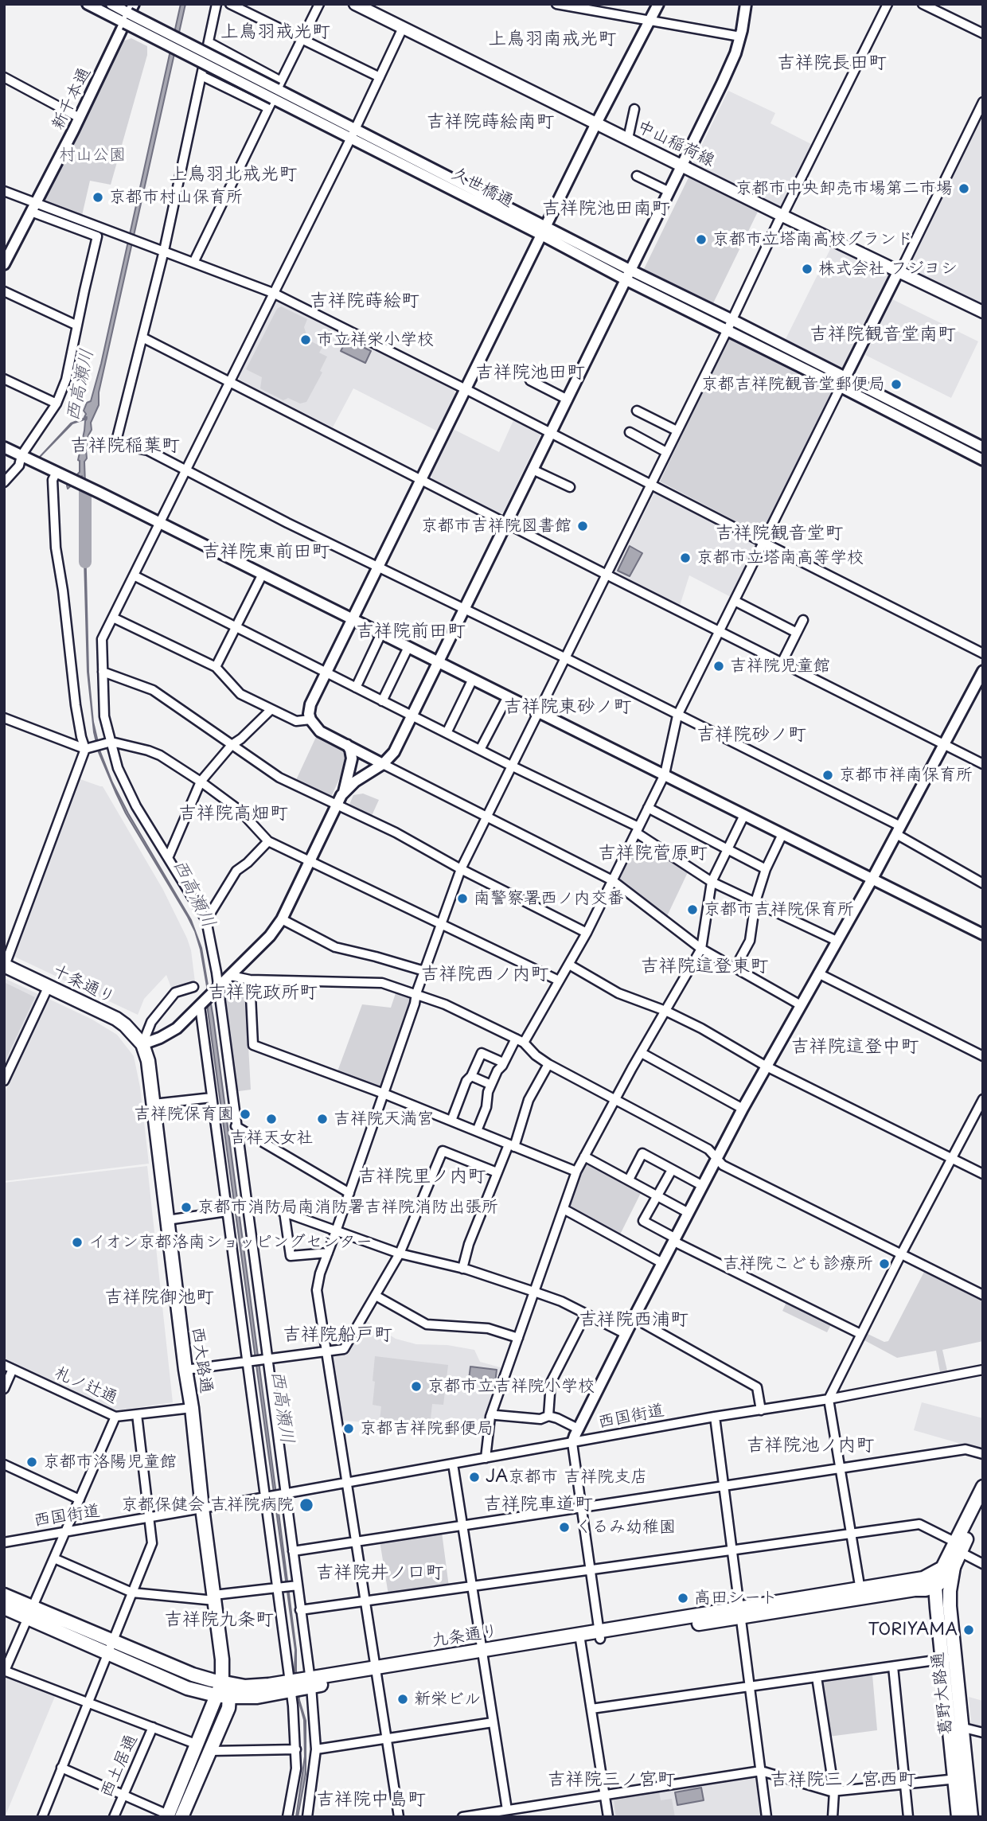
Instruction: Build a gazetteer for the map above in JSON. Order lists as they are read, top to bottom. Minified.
{"streets":{"main road":["中山稲荷線","十条通り","西大路通","九条通り","葛野大路通"],"street":["新千本通","久世橋通","札ノ辻通","西国街道","西土居通"]},"crossings":[["新千本通","久世橋通"],["十条通り","西大路通"],["西大路通","札ノ辻通"],["西大路通","西国街道"],["西大路通","九条通り"],["九条通り","葛野大路通"]],"districts":["上鳥羽戒光町","上鳥羽南戒光町","吉祥院長田町","吉祥院蒔絵南町","上鳥羽北戒光町","吉祥院池田南町","吉祥院蒔絵町","吉祥院観音堂南町","吉祥院池田町","吉祥院稲葉町","吉祥院観音堂町","吉祥院東前田町","吉祥院前田町","吉祥院東砂ノ町","吉祥院砂ノ町","吉祥院高畑町","吉祥院菅原町","吉祥院這登東町","吉祥院西ノ内町","吉祥院政所町","吉祥院這登中町","吉祥院里ノ内町","吉祥院御池町","吉祥院西浦町","吉祥院船戸町","吉祥院池ノ内町","吉祥院車道町","吉祥院井ノ口町","吉祥院九条町","吉祥院三ノ宮町","吉祥院三ノ宮西町","吉祥院中島町"],"water":["西高瀬川"],"parks":["村山公園"],"places":["京都市中央卸売市場第二市場","京都市村山保育所","京都市立塔南高校グランド","株式会社 フジヨシ","市立祥栄小学校","京都吉祥院観音堂郵便局","京都市吉祥院図書館","京都市立塔南高等学校","吉祥院児童館","京都市祥南保育所","南警察署西ノ内交番","京都市吉祥院保育所","吉祥院保育園","吉祥天女社","吉祥院天満宮","京都市消防局南消防署吉祥院消防出張所","イオン京都洛南ショッピングセンター","吉祥院こども診療所","京都市立吉祥院小学校","京都吉祥院郵便局","京都市洛陽児童館","JA京都市 吉祥院支店","京都保健会 吉祥院病院","くるみ幼稚園","高田シート","TORIYAMA","新栄ビル"]}
